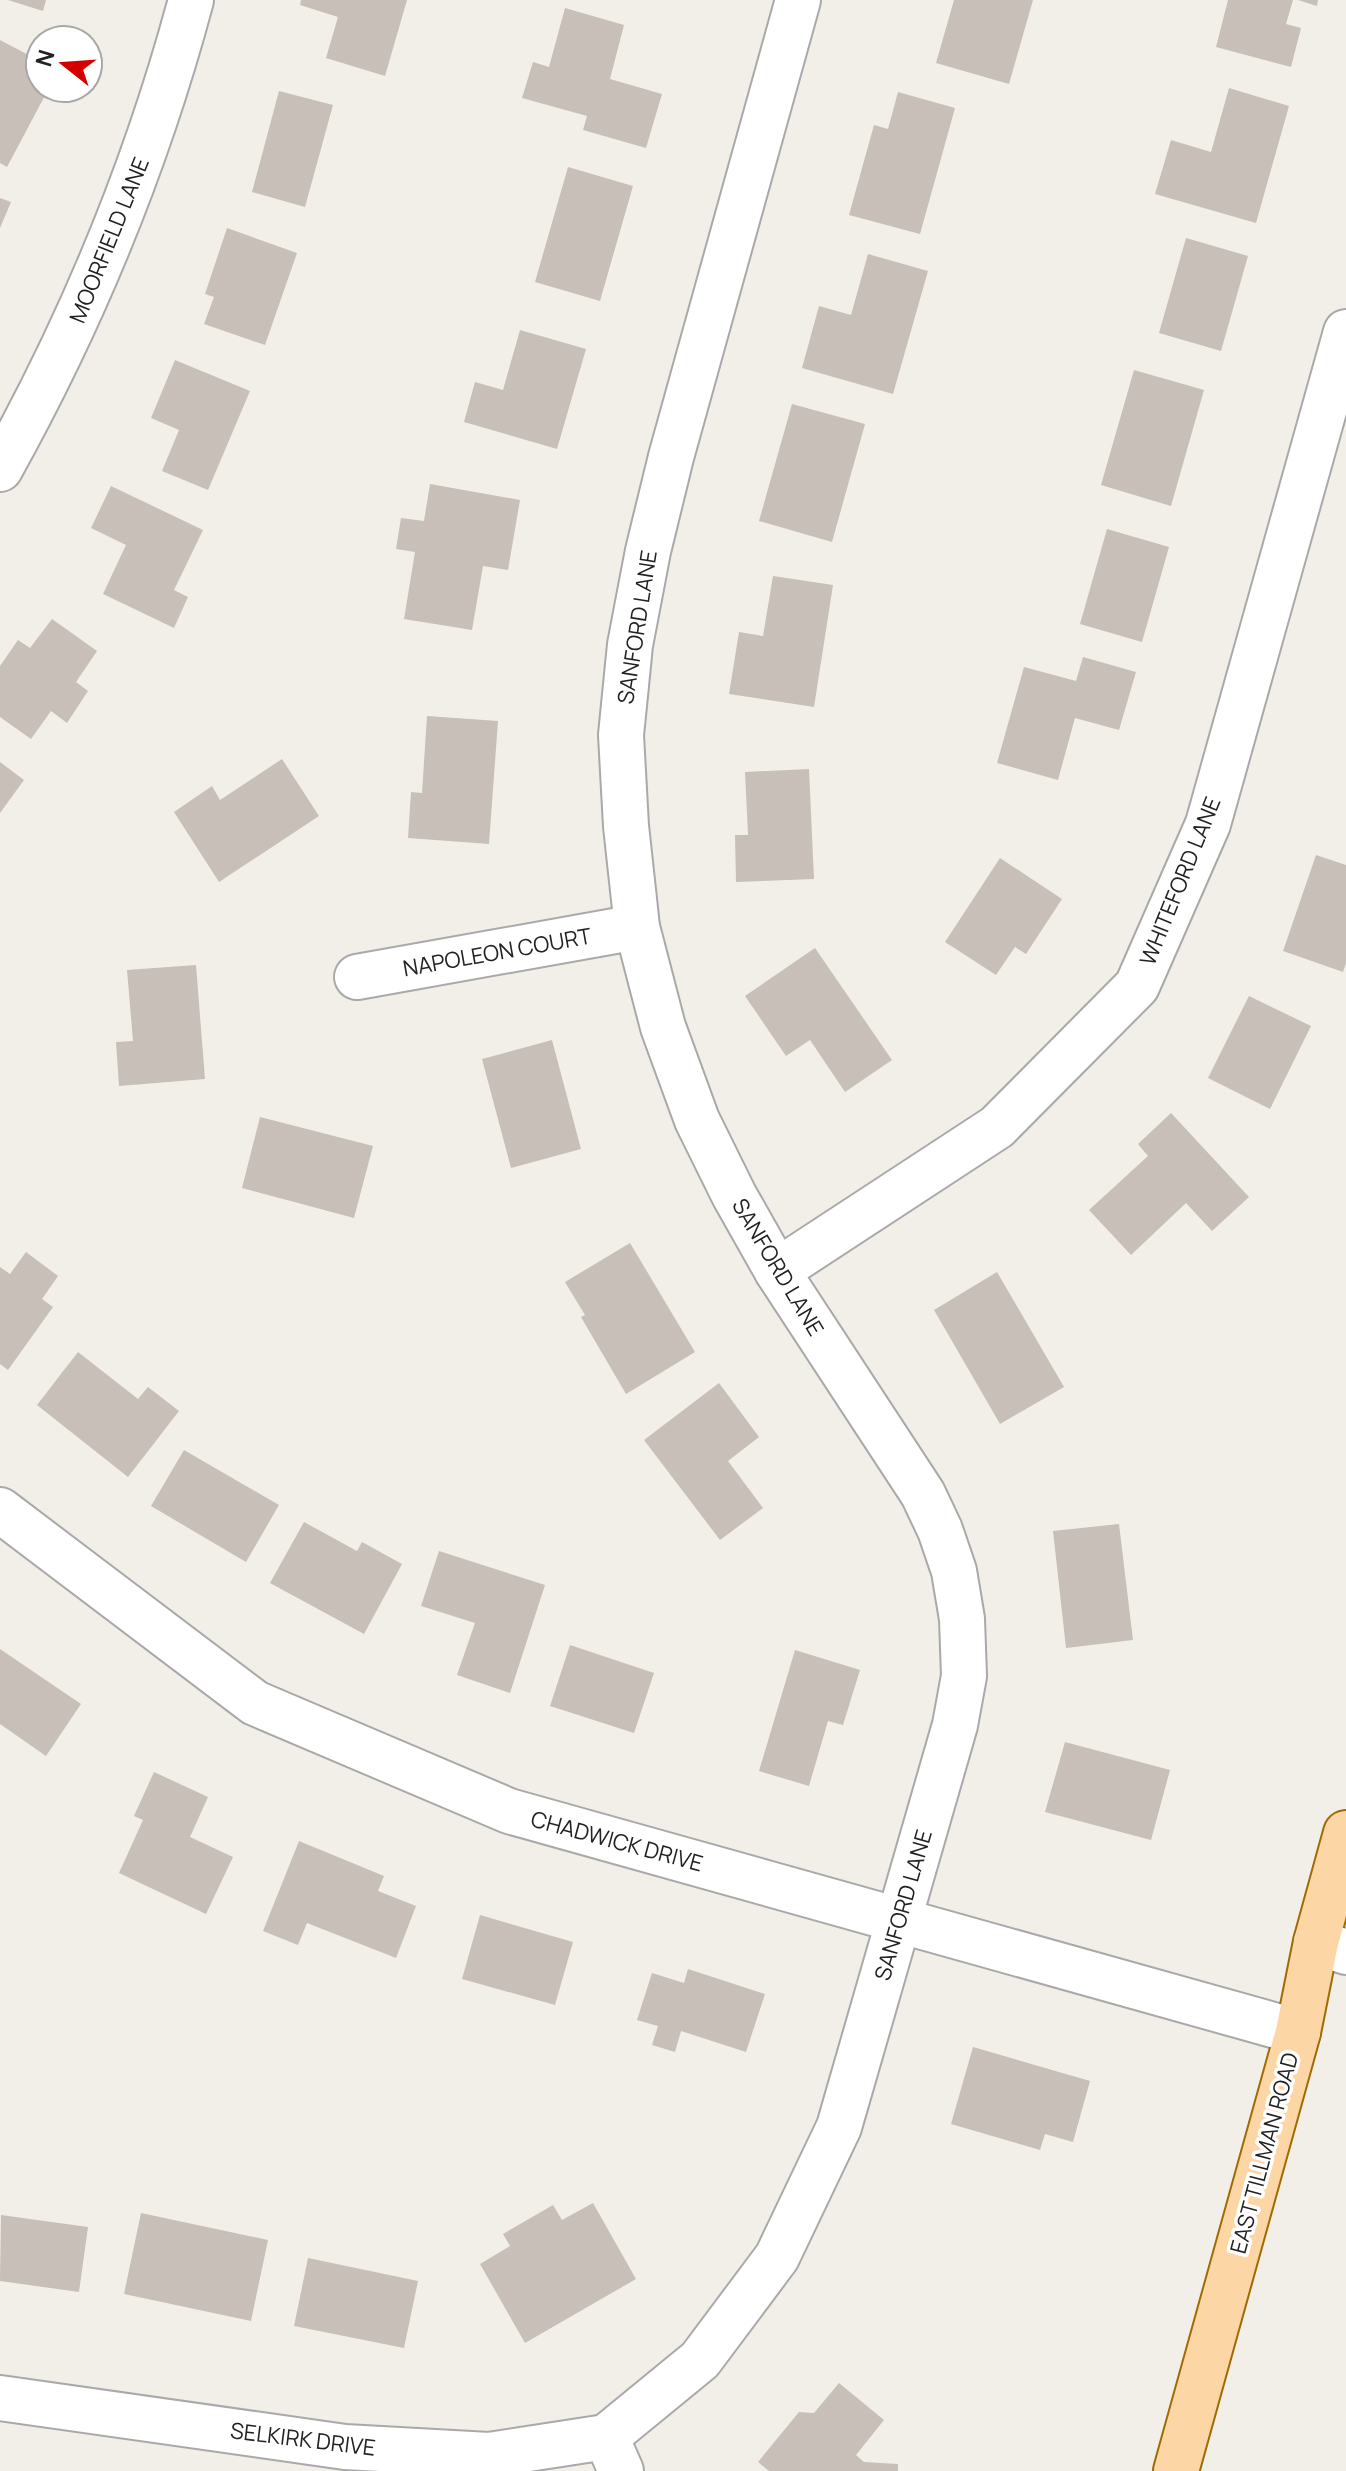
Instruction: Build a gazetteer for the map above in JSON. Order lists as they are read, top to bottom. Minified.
{"streets":{"main road":["EAST TILLMAN ROAD"],"street":["MOORFIELD LANE","SANFORD LANE","WHITEFORD LANE","NAPOLEON COURT","CHADWICK DRIVE","SELKIRK DRIVE"]},"crossings":[["SANFORD LANE","WHITEFORD LANE"],["SANFORD LANE","NAPOLEON COURT"],["SANFORD LANE","CHADWICK DRIVE"],["SANFORD LANE","SELKIRK DRIVE"],["CHADWICK DRIVE","EAST TILLMAN ROAD"]],"north":"left"}
